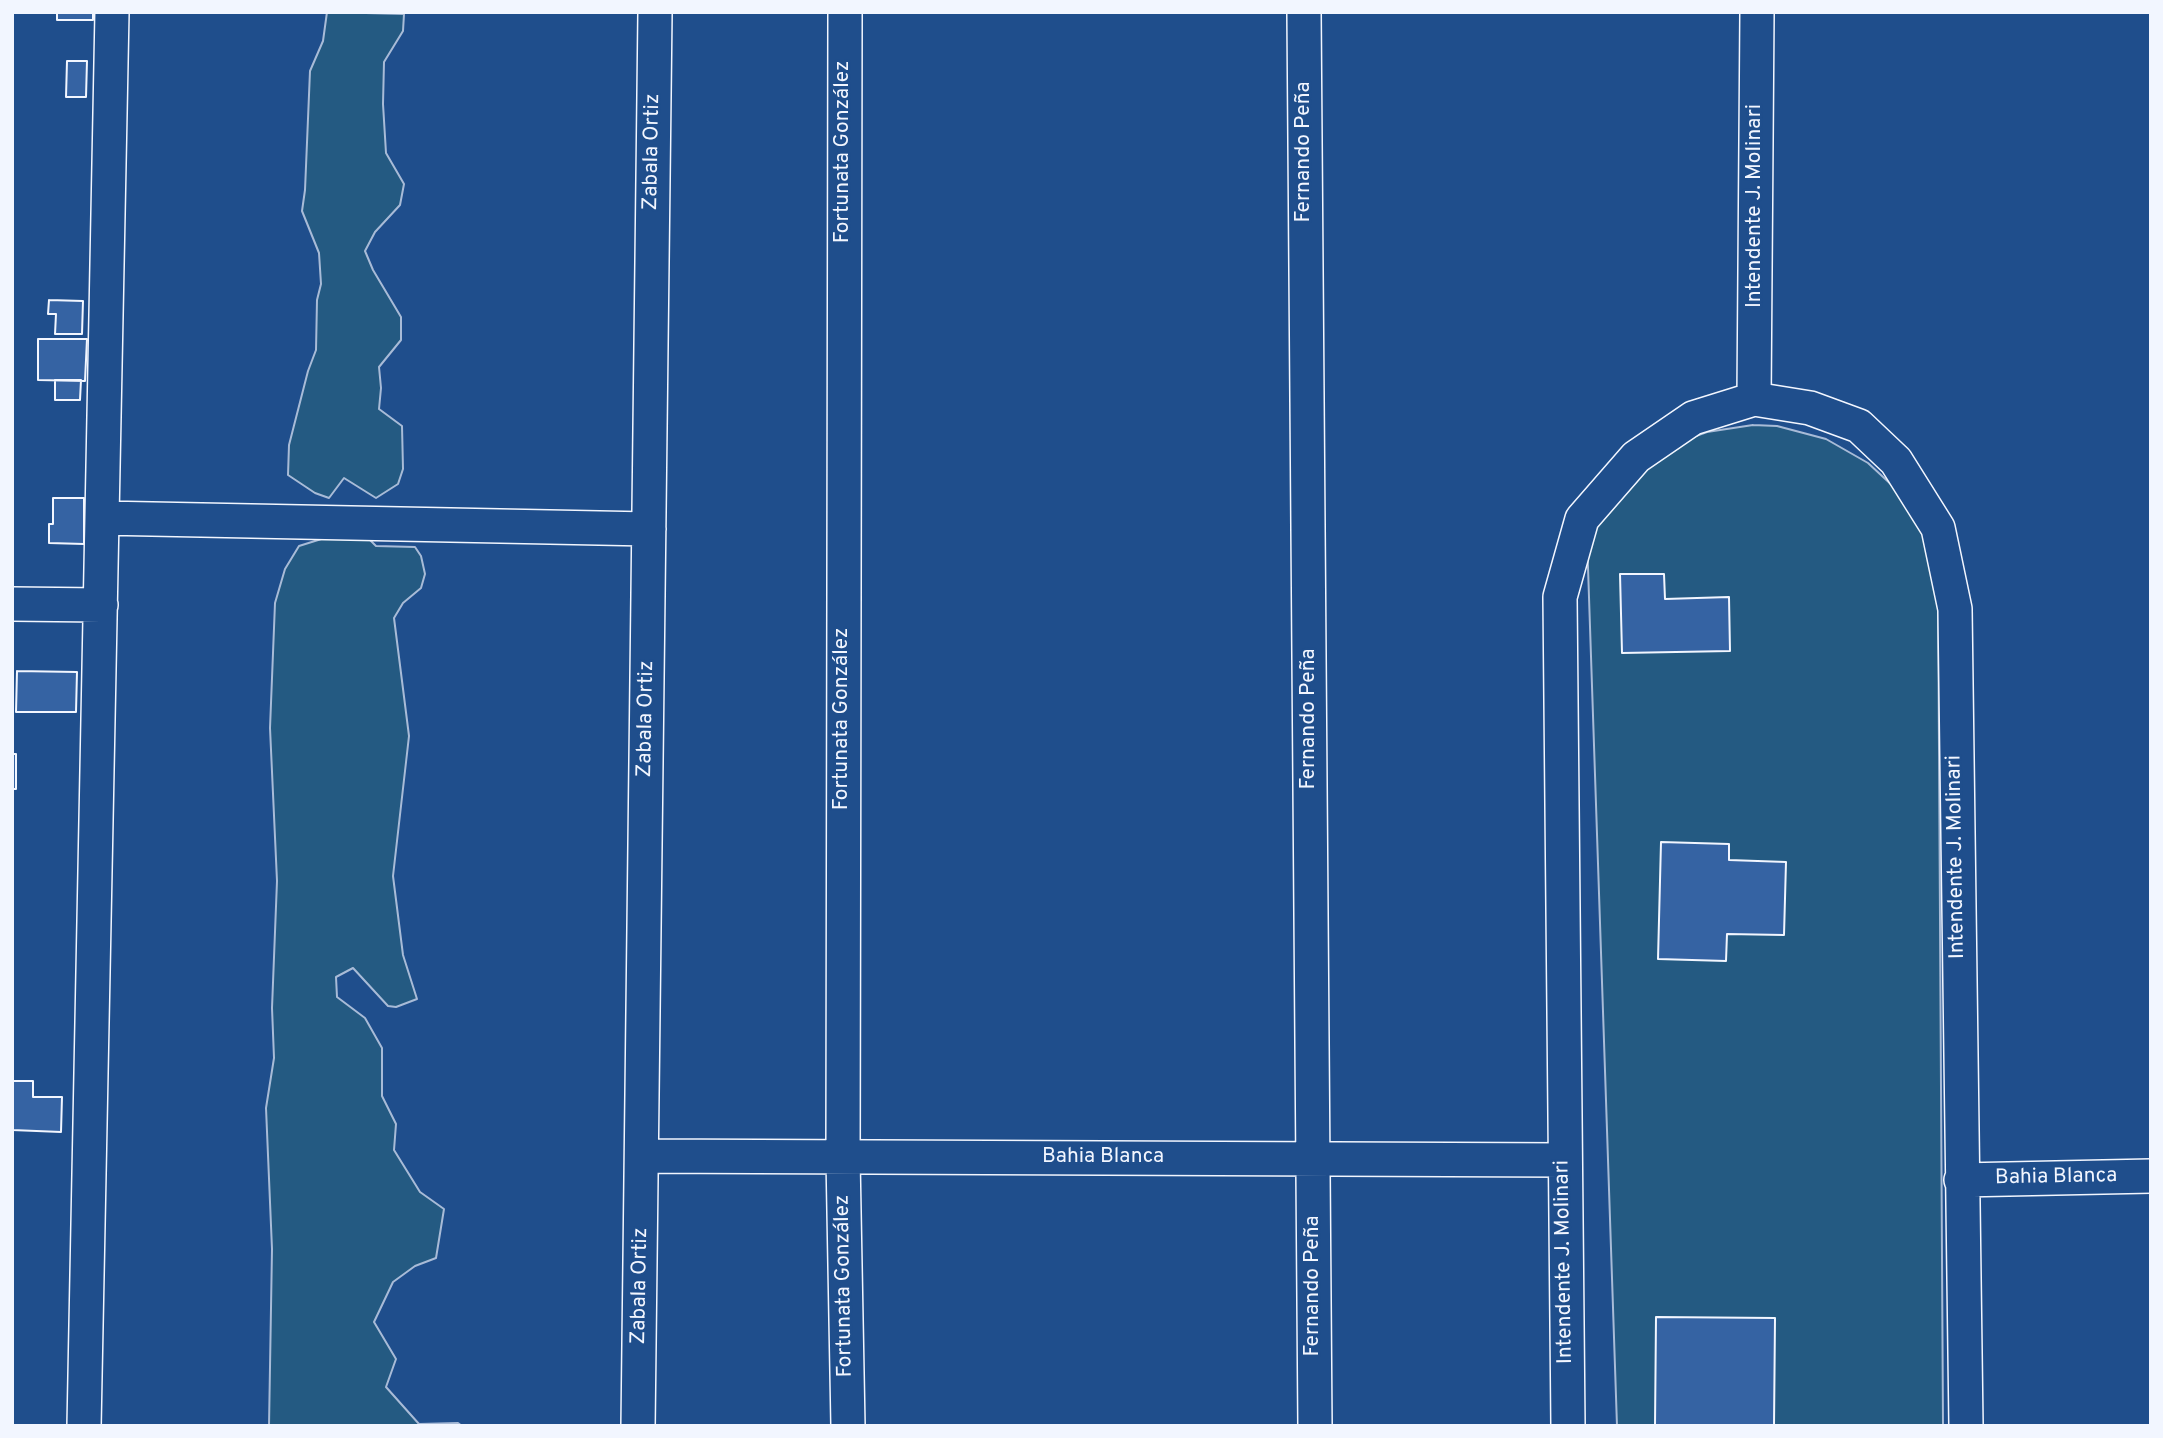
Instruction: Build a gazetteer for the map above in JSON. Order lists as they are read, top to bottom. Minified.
{"streets":{"street":["Zabala Ortiz","Fortunata González","Fernando Peña","Intendente J. Molinari","Bahia Blanca"]},"crossings":[["Zabala Ortiz","Bahia Blanca"],["Fortunata González","Bahia Blanca"],["Fernando Peña","Bahia Blanca"],["Intendente J. Molinari","Bahia Blanca"]]}
